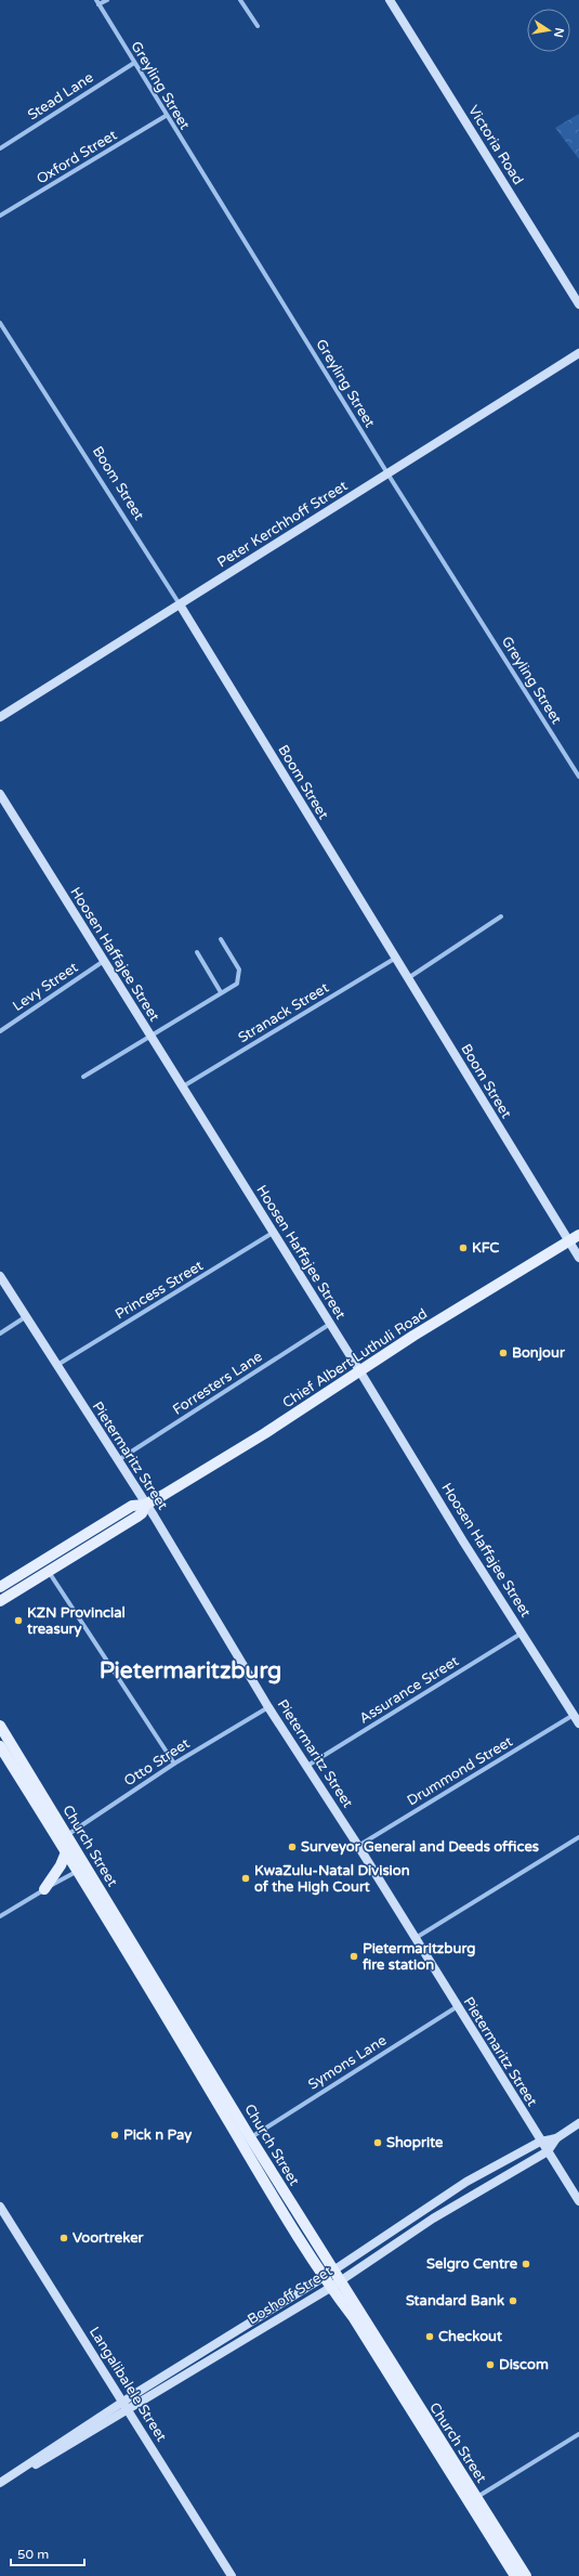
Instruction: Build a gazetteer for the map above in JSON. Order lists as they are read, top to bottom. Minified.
{"streets":{"main road":["Chief Albert Luthuli Road","Church Street"],"street":["Greyling Street","Stead Lane","Victoria Road","Oxford Street","Boom Street","Peter Kerchhoff Street","Hoosen Haffajee Street","Levy Street","Stranack Street","Princess Street","Forresters Lane","Pietermaritz Street","Assurance Street","Otto Street","Drummond Street","Symons Lane","Boshoff Street","Langalibalele Street"]},"crossings":[["Greyling Street","Stead Lane"],["Greyling Street","Oxford Street"],["Greyling Street","Peter Kerchhoff Street"],["Boom Street","Peter Kerchhoff Street"],["Boom Street","Stranack Street"],["Boom Street","Chief Albert Luthuli Road"],["Hoosen Haffajee Street","Levy Street"],["Hoosen Haffajee Street","Stranack Street"],["Hoosen Haffajee Street","Princess Street"],["Hoosen Haffajee Street","Chief Albert Luthuli Road"],["Hoosen Haffajee Street","Forresters Lane"],["Hoosen Haffajee Street","Assurance Street"],["Hoosen Haffajee Street","Drummond Street"],["Princess Street","Pietermaritz Street"],["Chief Albert Luthuli Road","Pietermaritz Street"],["Forresters Lane","Pietermaritz Street"],["Pietermaritz Street","Assurance Street"],["Pietermaritz Street","Otto Street"],["Pietermaritz Street","Drummond Street"],["Pietermaritz Street","Symons Lane"],["Pietermaritz Street","Boshoff Street"],["Otto Street","Church Street"],["Church Street","Symons Lane"],["Church Street","Boshoff Street"],["Boshoff Street","Langalibalele Street"]],"districts":["Pietermaritzburg"],"places":["KFC","Bonjour","KZN Provincial treasury","Surveyor General and Deeds offices","KwaZulu-Natal Division of the High Court","Pietermaritzburg fire station","Pick n Pay","Shoprite","Voortreker","Selgro Centre","Standard Bank","Checkout","Discom"],"scale_bar":"50 m","north":"right"}
